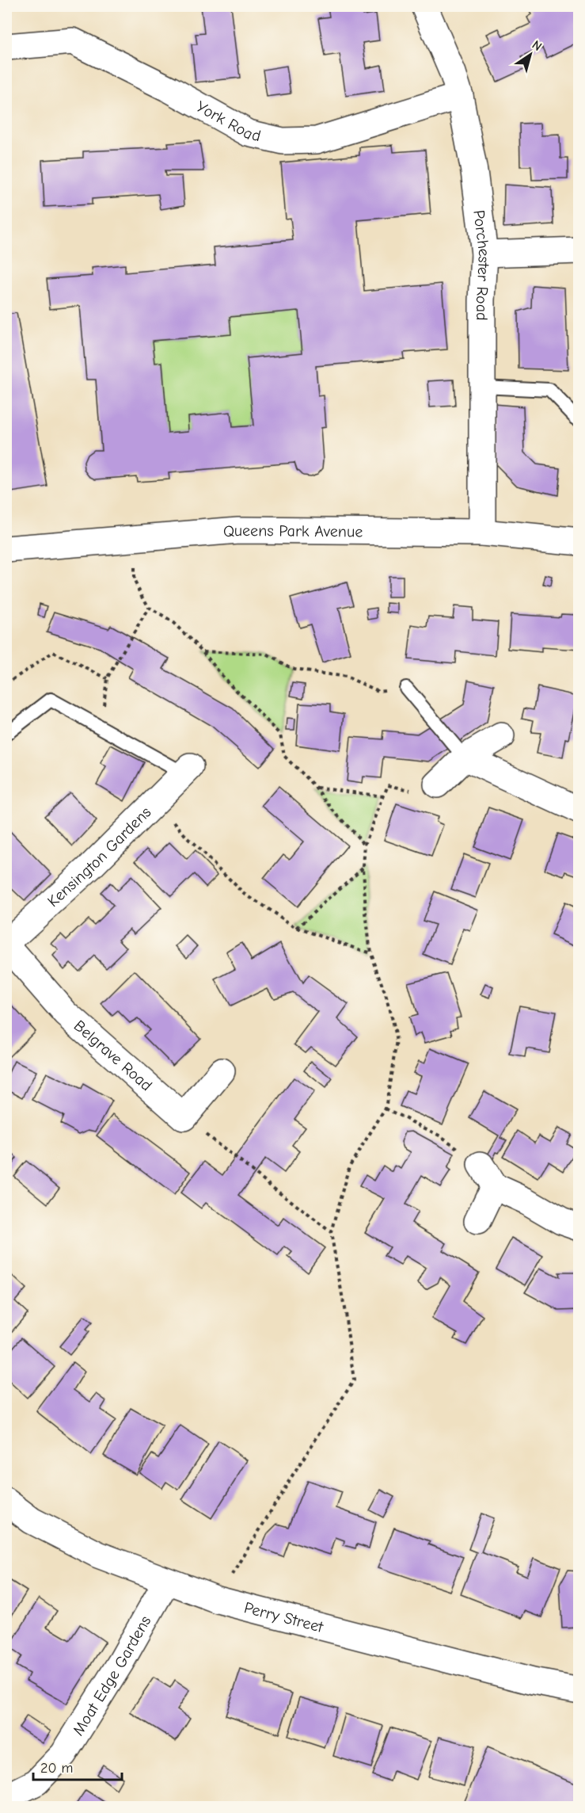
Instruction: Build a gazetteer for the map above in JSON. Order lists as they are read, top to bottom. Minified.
{"streets":{"street":["York Road","Porchester Road","Queens Park Avenue","Kensington Gardens","Belgrave Road","Perry Street","Moat Edge Gardens"]},"crossings":[["York Road","Porchester Road"],["Porchester Road","Queens Park Avenue"],["Kensington Gardens","Belgrave Road"],["Perry Street","Moat Edge Gardens"]],"scale_bar":"20 m","north":"top right"}
